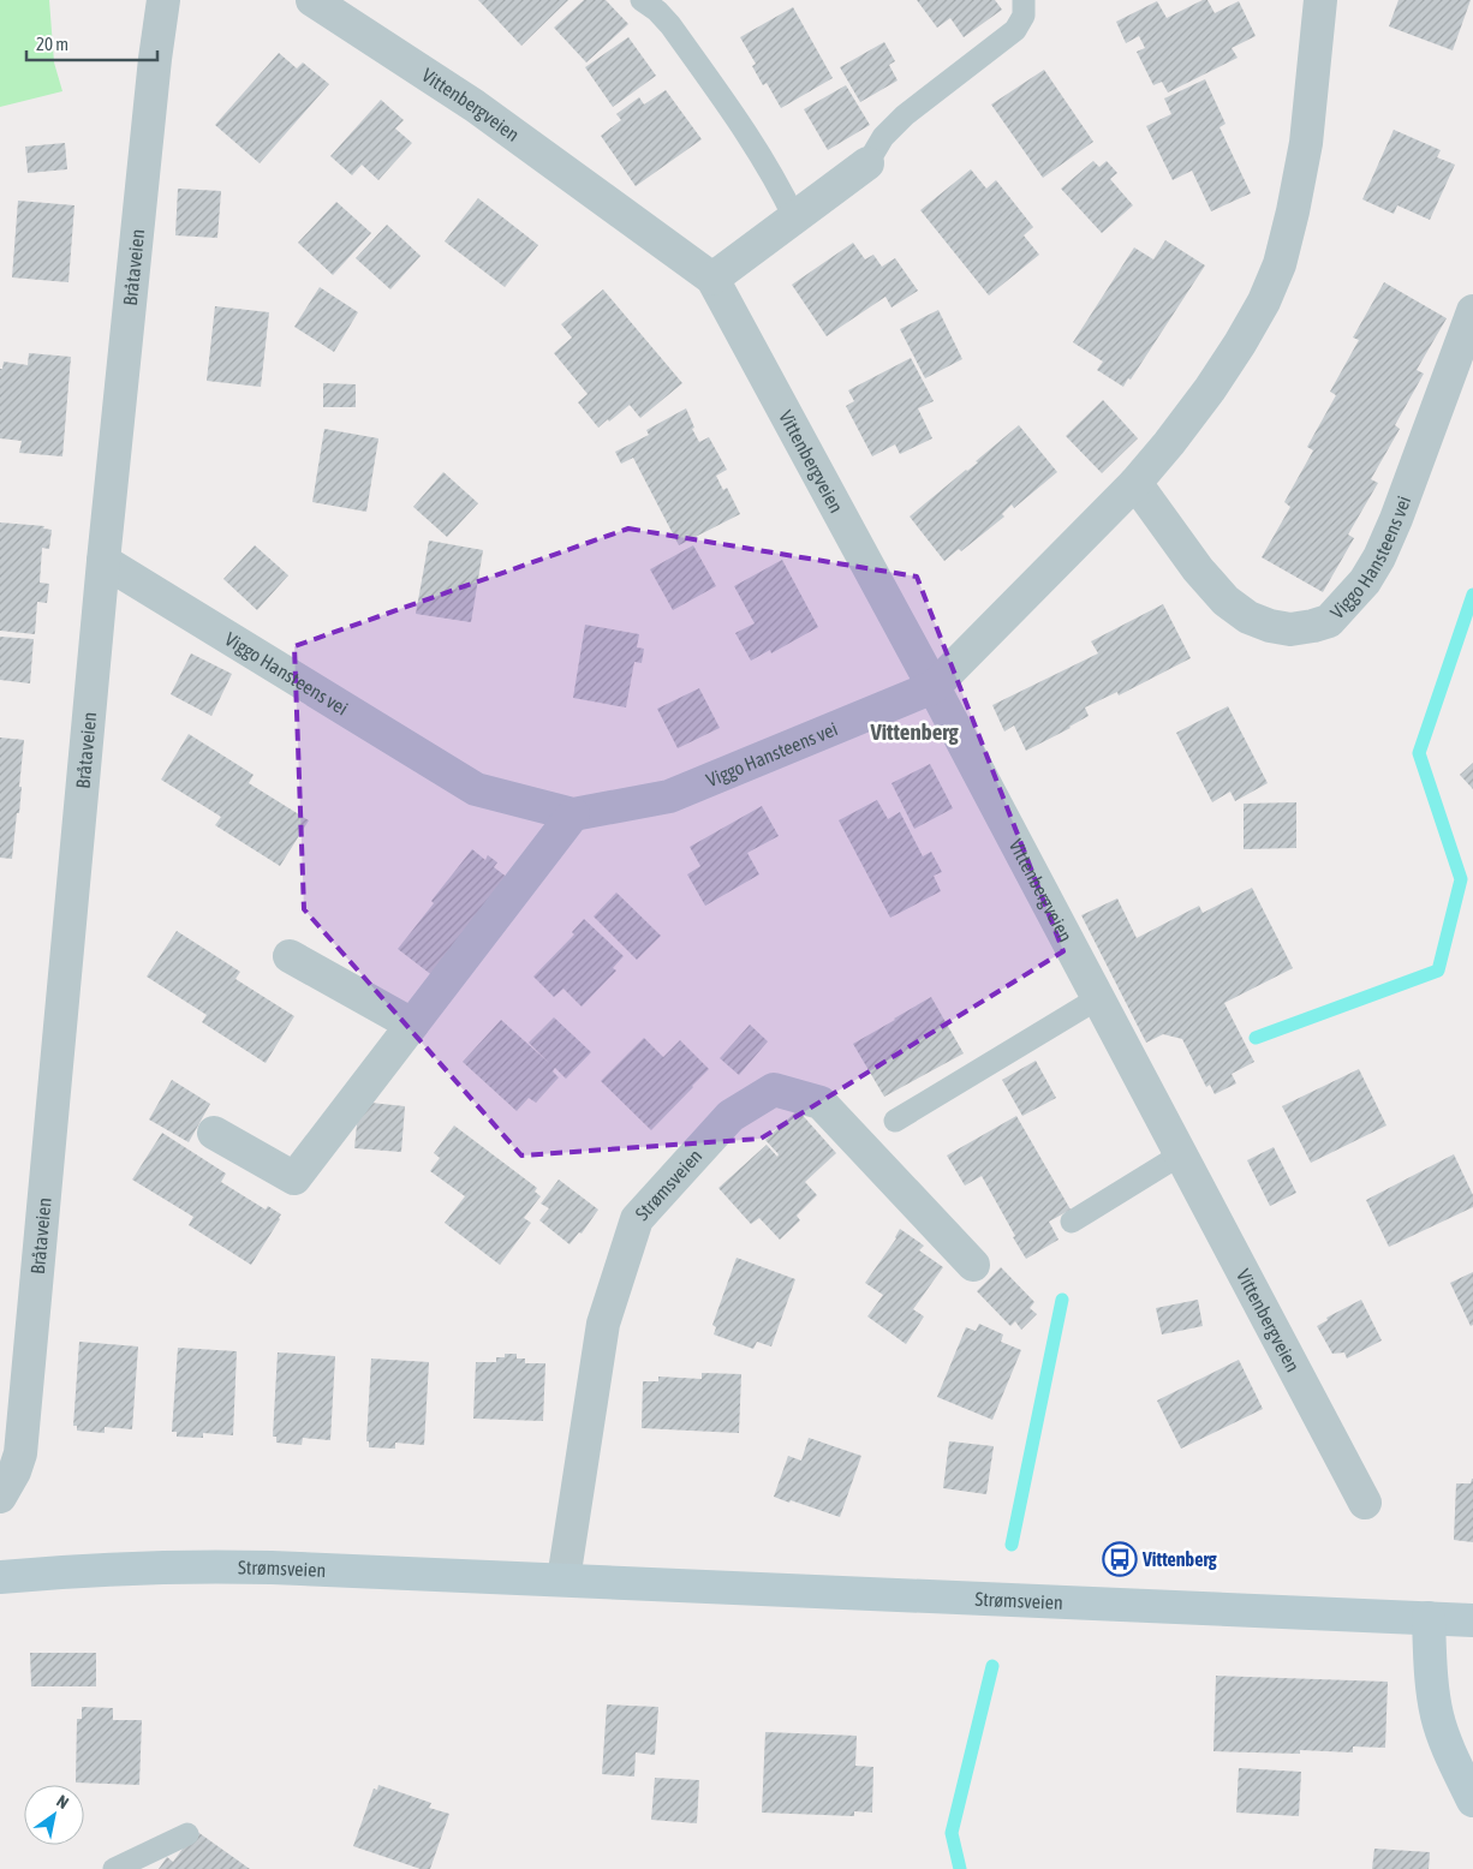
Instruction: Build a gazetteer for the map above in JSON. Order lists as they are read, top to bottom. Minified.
{"streets":{"main road":["Strømsveien"],"street":["Vittenbergveien","Bråtaveien","Viggo Hansteens vei"]},"crossings":[["Vittenbergveien","Viggo Hansteens vei"],["Bråtaveien","Viggo Hansteens vei"]],"districts":["Vittenberg"],"places":{"bus stop":["Vittenberg"]},"scale_bar":"20 m","north":"top right"}
